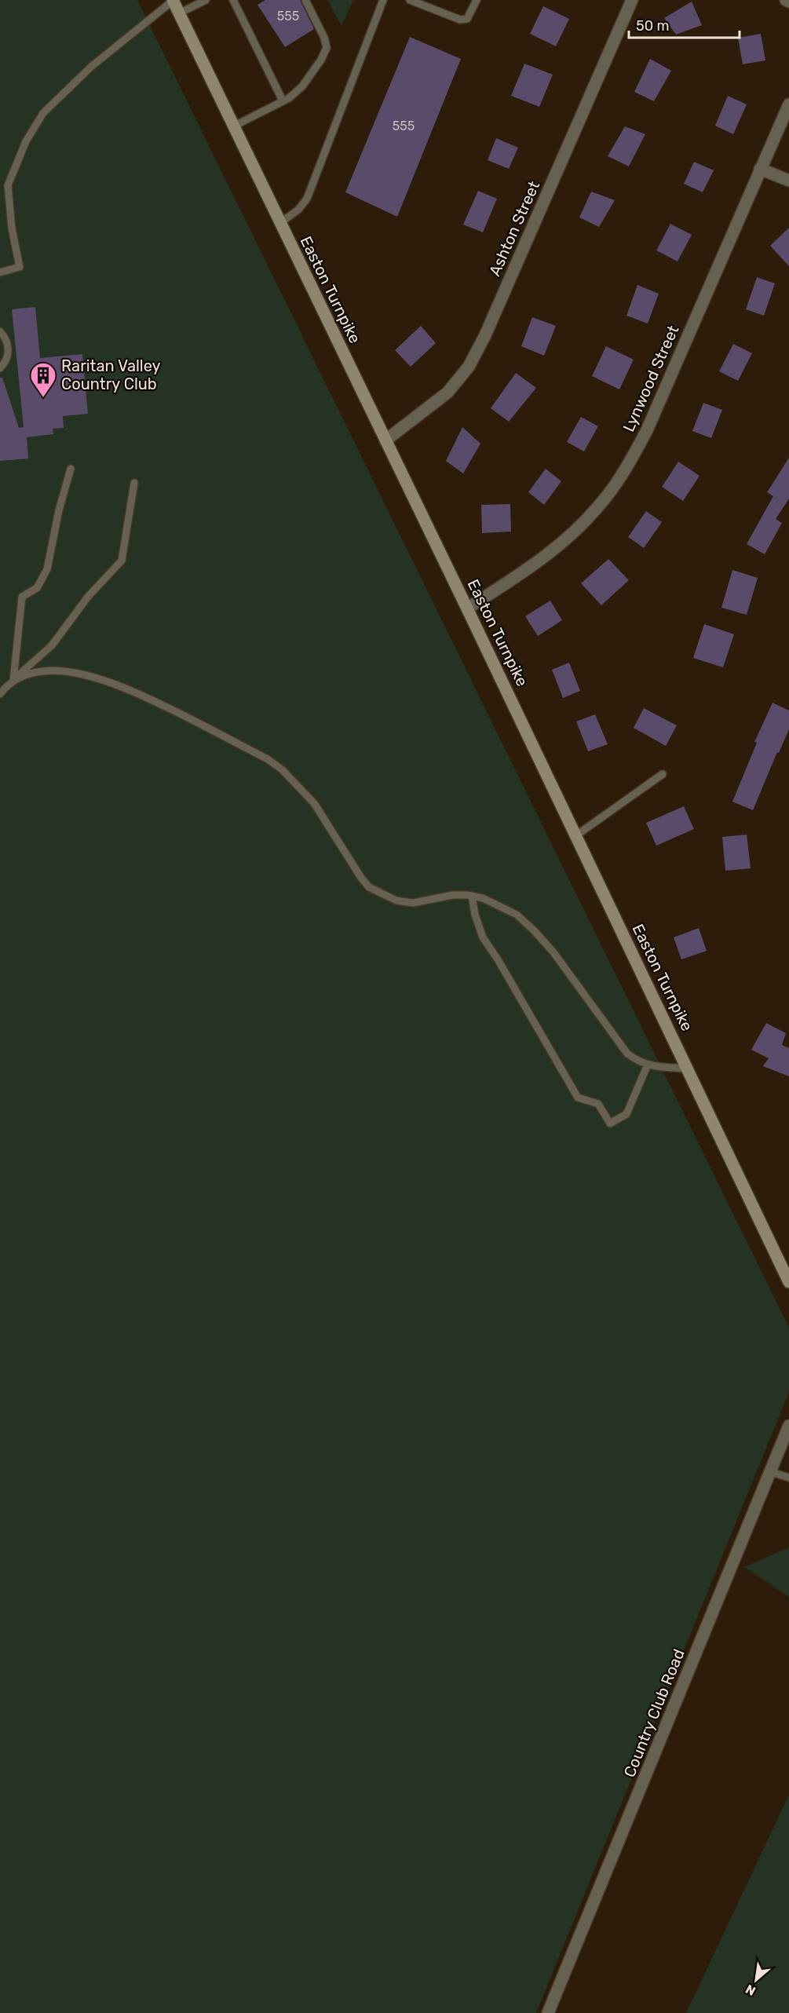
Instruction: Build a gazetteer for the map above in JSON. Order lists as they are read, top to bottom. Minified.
{"streets":{"main road":["Easton Turnpike"],"street":["Ashton Street","Lynwood Street","Country Club Road"]},"crossings":[["Ashton Street","Easton Turnpike"],["Easton Turnpike","Lynwood Street"]],"places":{"building":["Raritan Valley Country Club"]},"house_numbers":["555","555"],"scale_bar":"50 m","north":"bottom left"}
